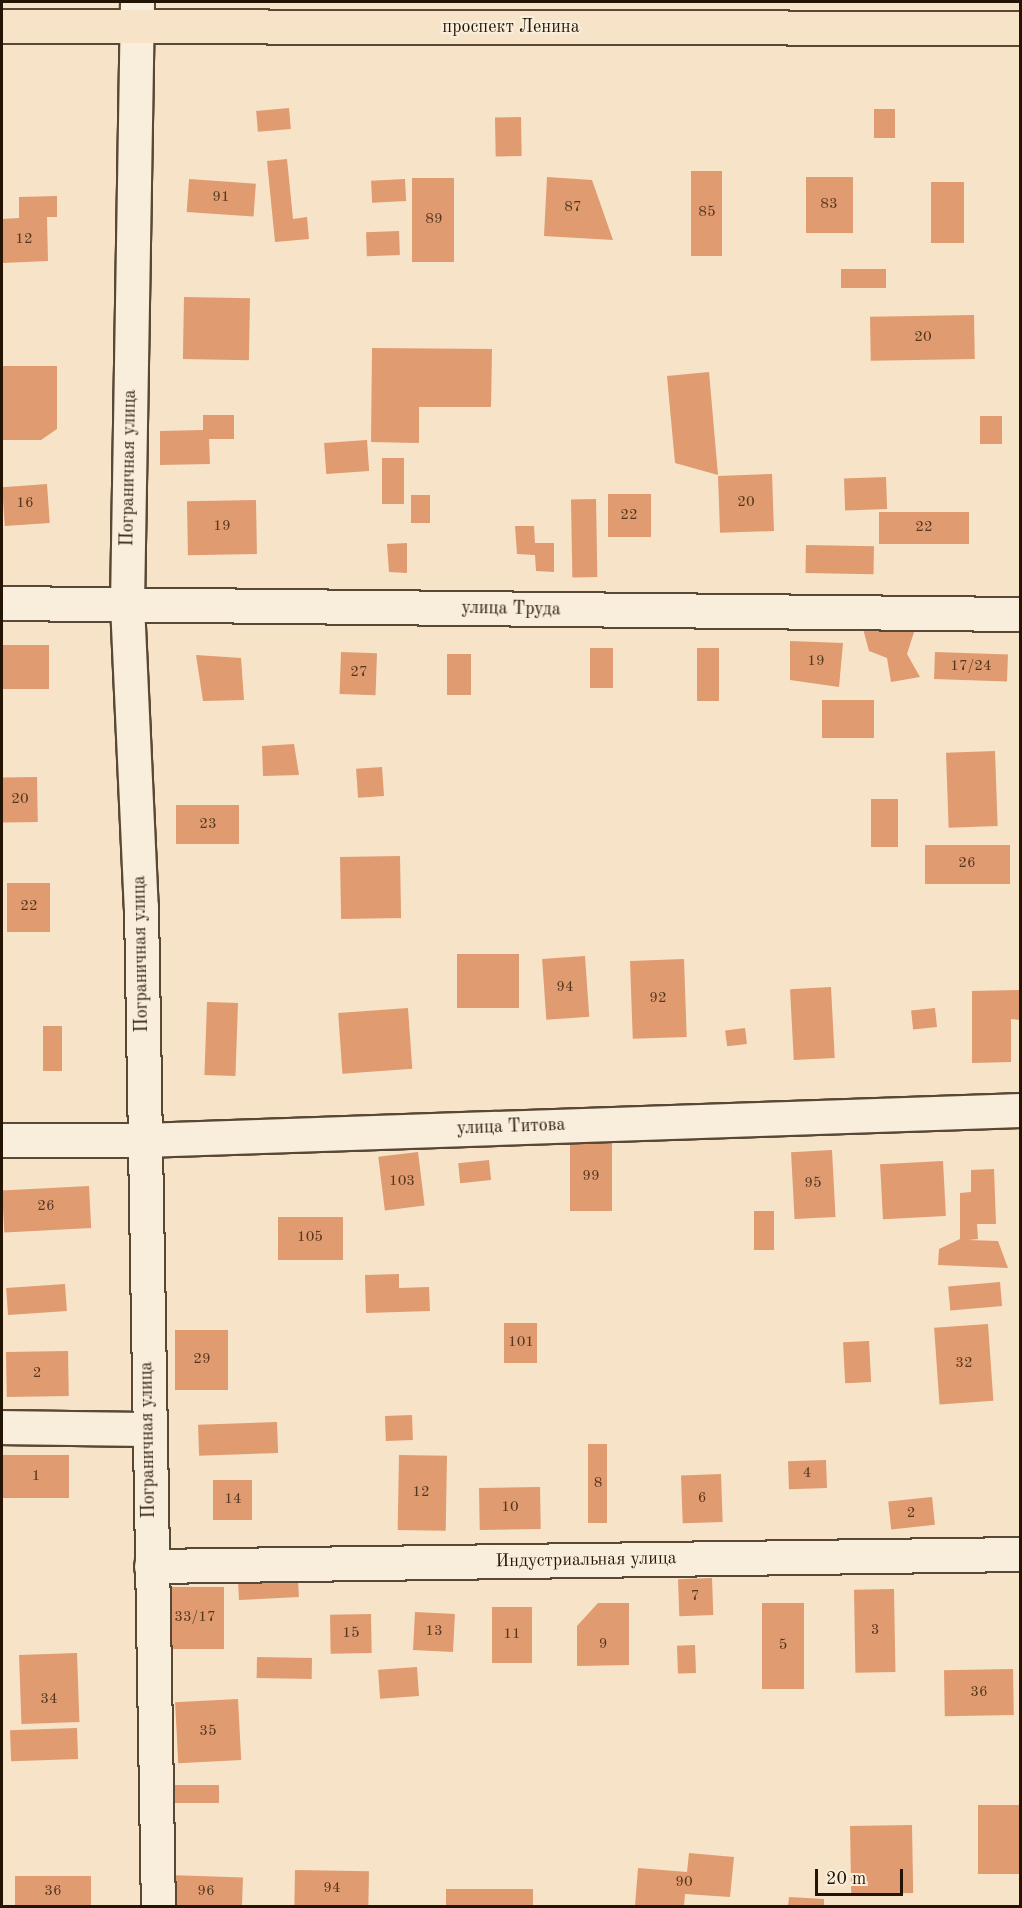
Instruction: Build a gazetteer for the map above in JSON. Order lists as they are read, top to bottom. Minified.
{"streets":{"main road":["проспект Ленина"],"street":["Пограничная улица","улица Труда","улица Титова","Индустриальная улица"]},"crossings":[["проспект Ленина","Пограничная улица"],["Пограничная улица","улица Труда"],["Пограничная улица","улица Титова"],["Пограничная улица","Индустриальная улица"]],"house_numbers":["91","83","87","85","89","12","20","20","16","22","19","22","19","17/24","27","20","23","26","22","94","92","99","103","95","26","105","101","29","32","2","4","1","8","12","6","14","10","2","7","33/17","3","13","15","11","9","5","36","34","35","90","94","36","96"],"scale_bar":"20 m"}
